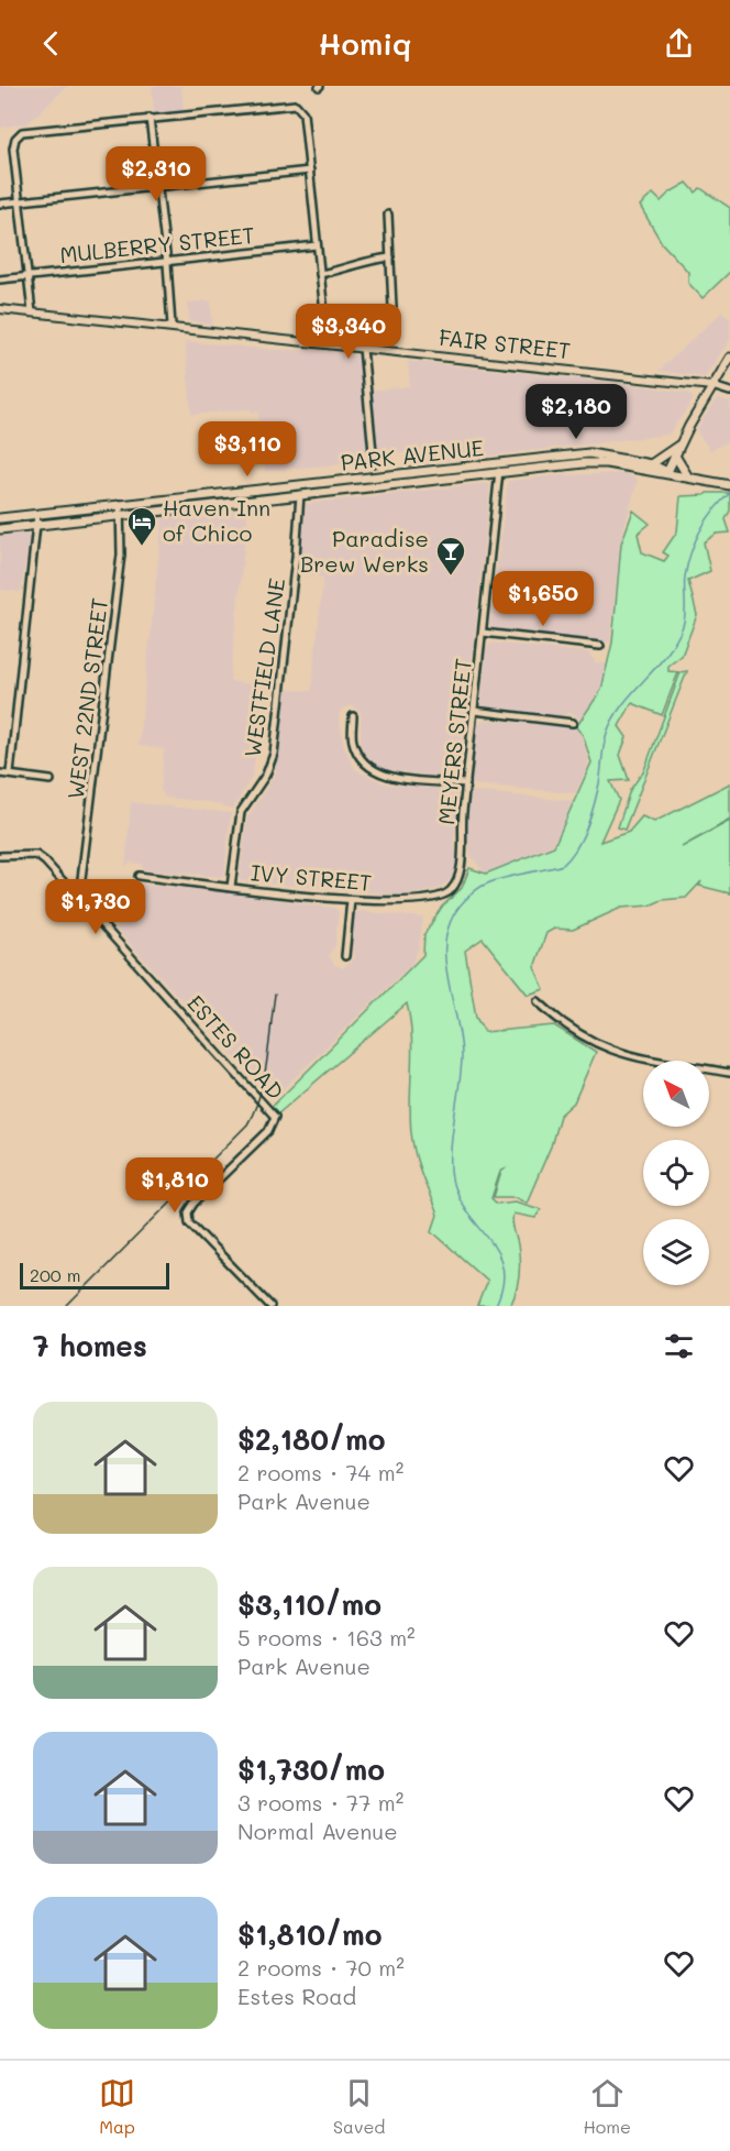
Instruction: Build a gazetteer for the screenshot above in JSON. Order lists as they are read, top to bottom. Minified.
{"streets":{"main road":["PARK AVENUE"],"street":["MULBERRY STREET","FAIR STREET","WESTFIELD LANE","WEST 22ND STREET","MEYERS STREET","IVY STREET","ESTES ROAD"]},"crossings":[["PARK AVENUE","WESTFIELD LANE"],["PARK AVENUE","WEST 22ND STREET"],["PARK AVENUE","MEYERS STREET"],["WESTFIELD LANE","IVY STREET"],["WEST 22ND STREET","ESTES ROAD"],["MEYERS STREET","IVY STREET"]],"places":{"hotel":["Haven Inn of Chico"],"bar":["Paradise Brew Werks"]},"scale_bar":"200 m","north":"top left","page":{"header":"Homiq","price":["$2,310","$3,340","$2,180","$3,110","$1,650","$1,730","$1,810"],"scale":"200 m","heading":"7 homes","list":[{"name":"$2,180/mo","note":"2 rooms · 74 m² · Park Avenue"},{"name":"$3,110/mo","note":"5 rooms · 163 m² · Park Avenue"},{"name":"$1,730/mo","note":"3 rooms · 77 m² · Normal Avenue"},{"name":"$1,810/mo","note":"2 rooms · 70 m² · Estes Road"}],"tabs":["Map","Saved","Home"]}}
